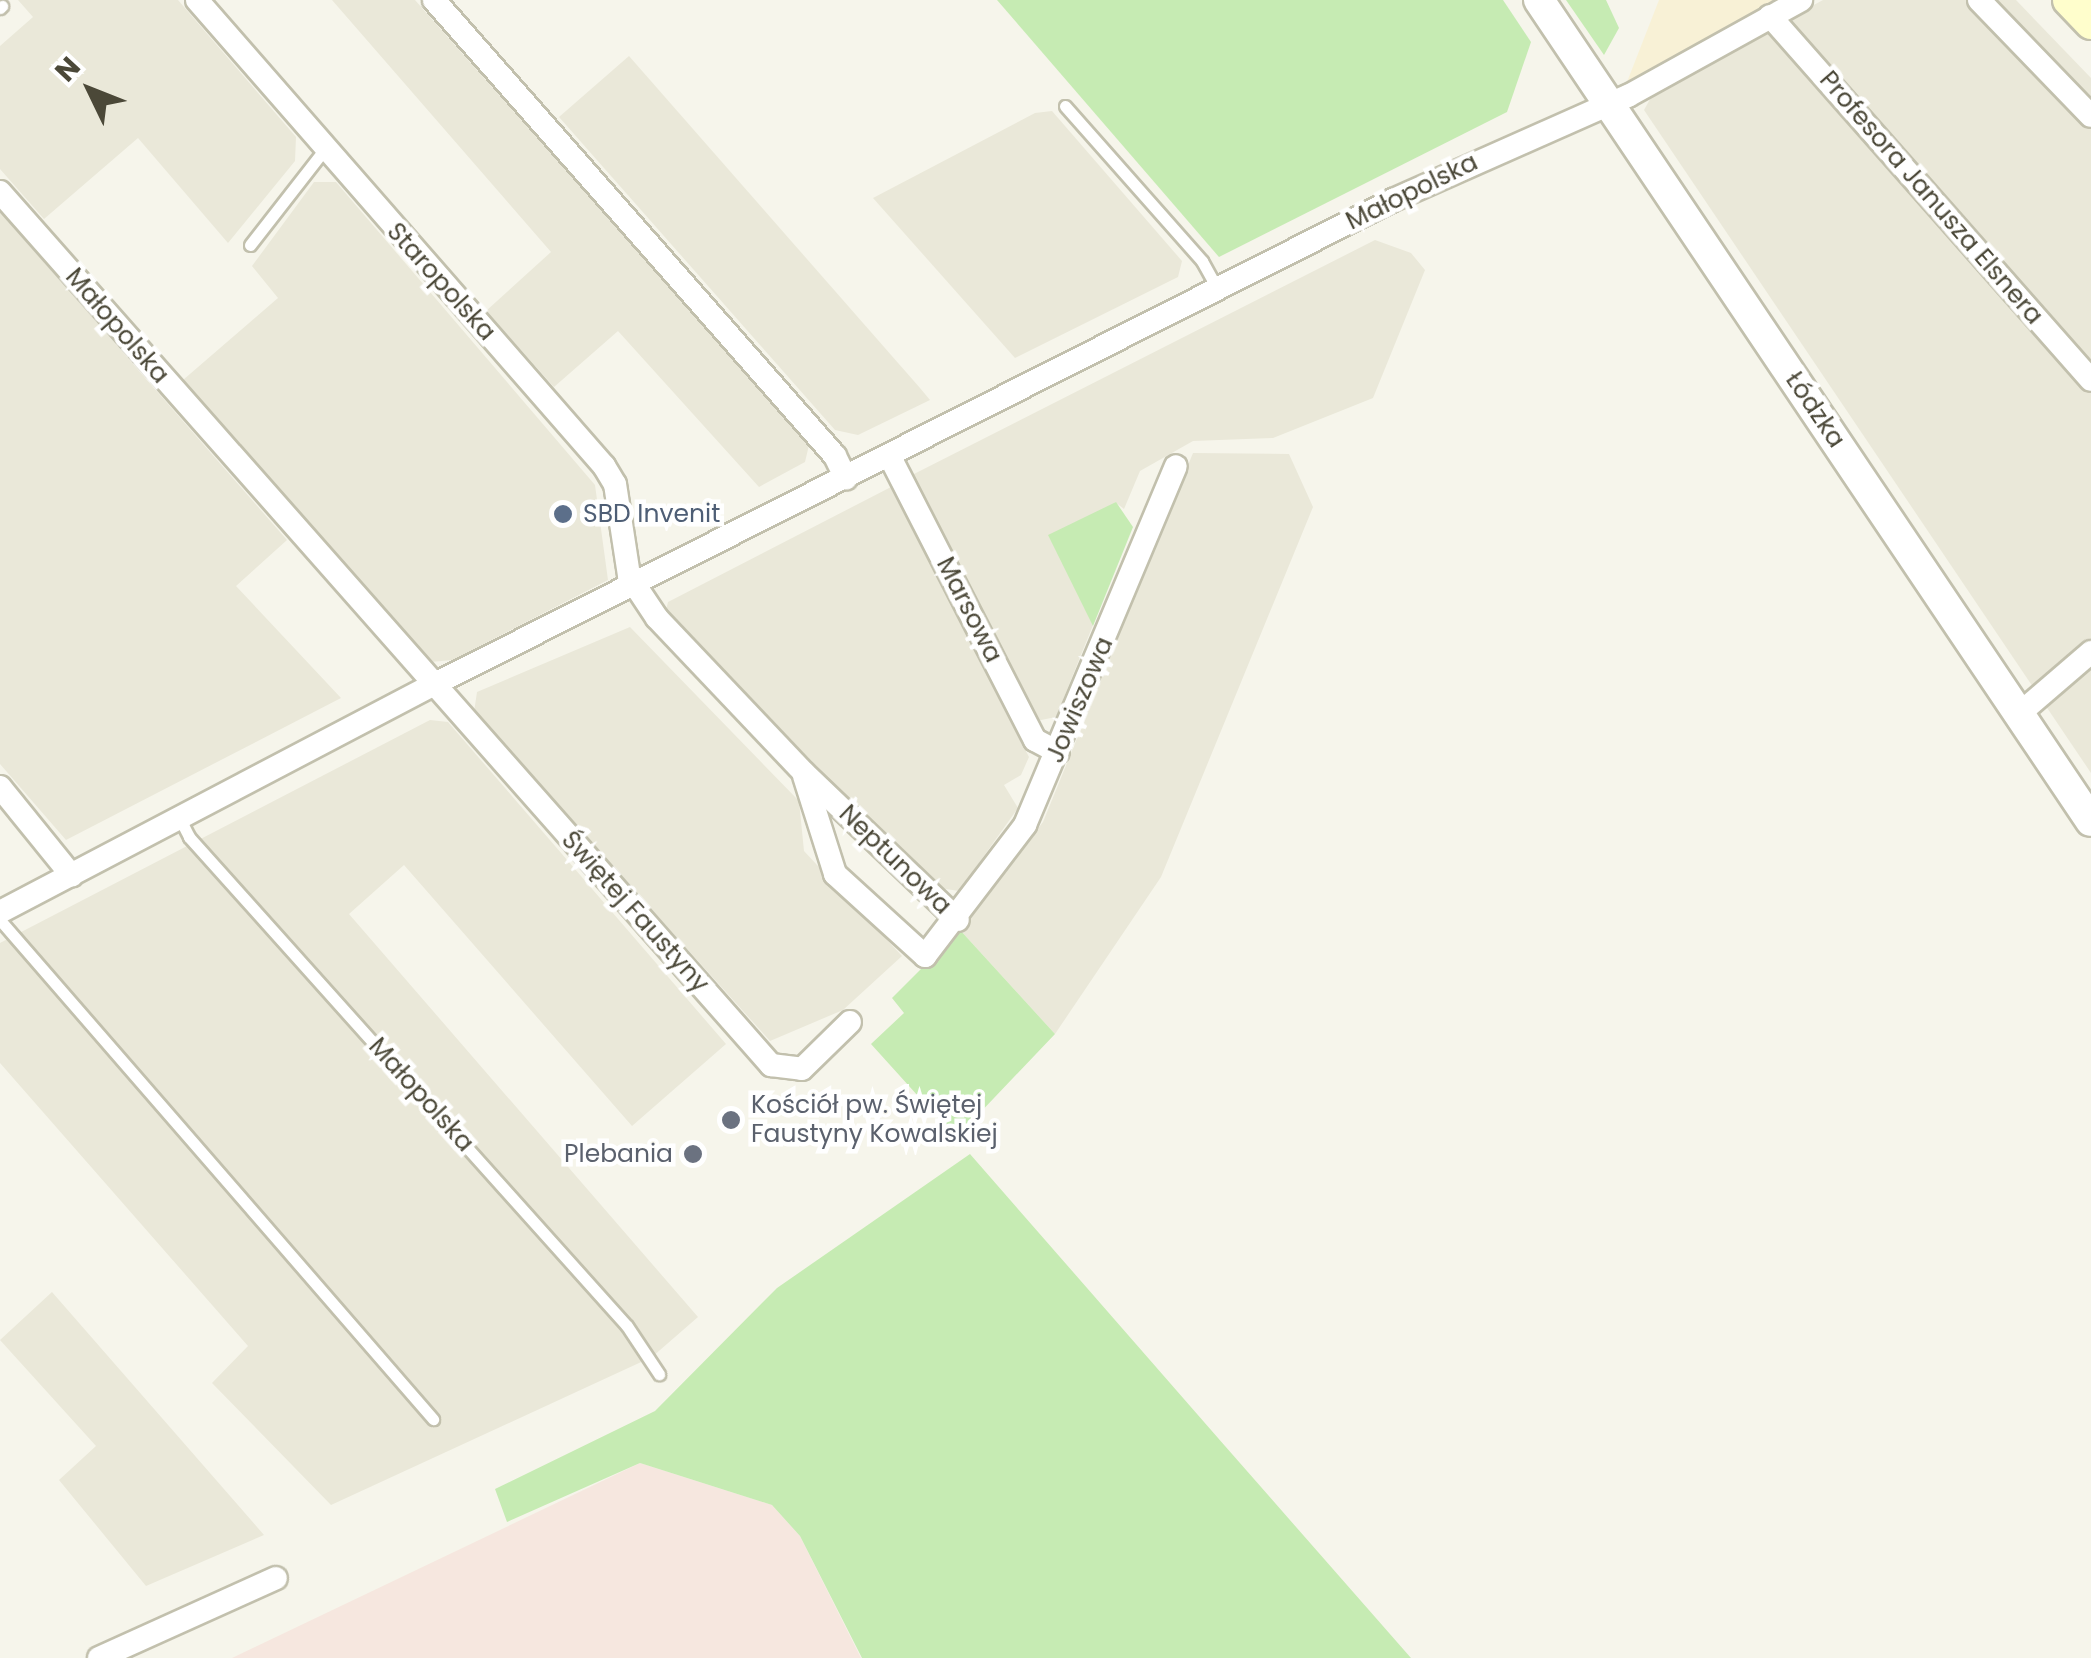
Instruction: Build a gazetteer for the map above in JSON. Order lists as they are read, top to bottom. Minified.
{"streets":{"street":["Małopolska","Profesora Janusza Elsnera","Staropolska","Łódzka","Marsowa","Jowiszowa","Neptunowa","Świętej Faustyny"]},"crossings":[["Małopolska","Profesora Janusza Elsnera"],["Małopolska","Staropolska"],["Małopolska","Łódzka"],["Małopolska","Marsowa"],["Małopolska","Neptunowa"],["Małopolska","Świętej Faustyny"],["Staropolska","Neptunowa"],["Marsowa","Jowiszowa"],["Jowiszowa","Neptunowa"]],"places":["SBD Invenit","Kościół pw. Świętej Faustyny Kowalskiej","Plebania"],"north":"top left"}
